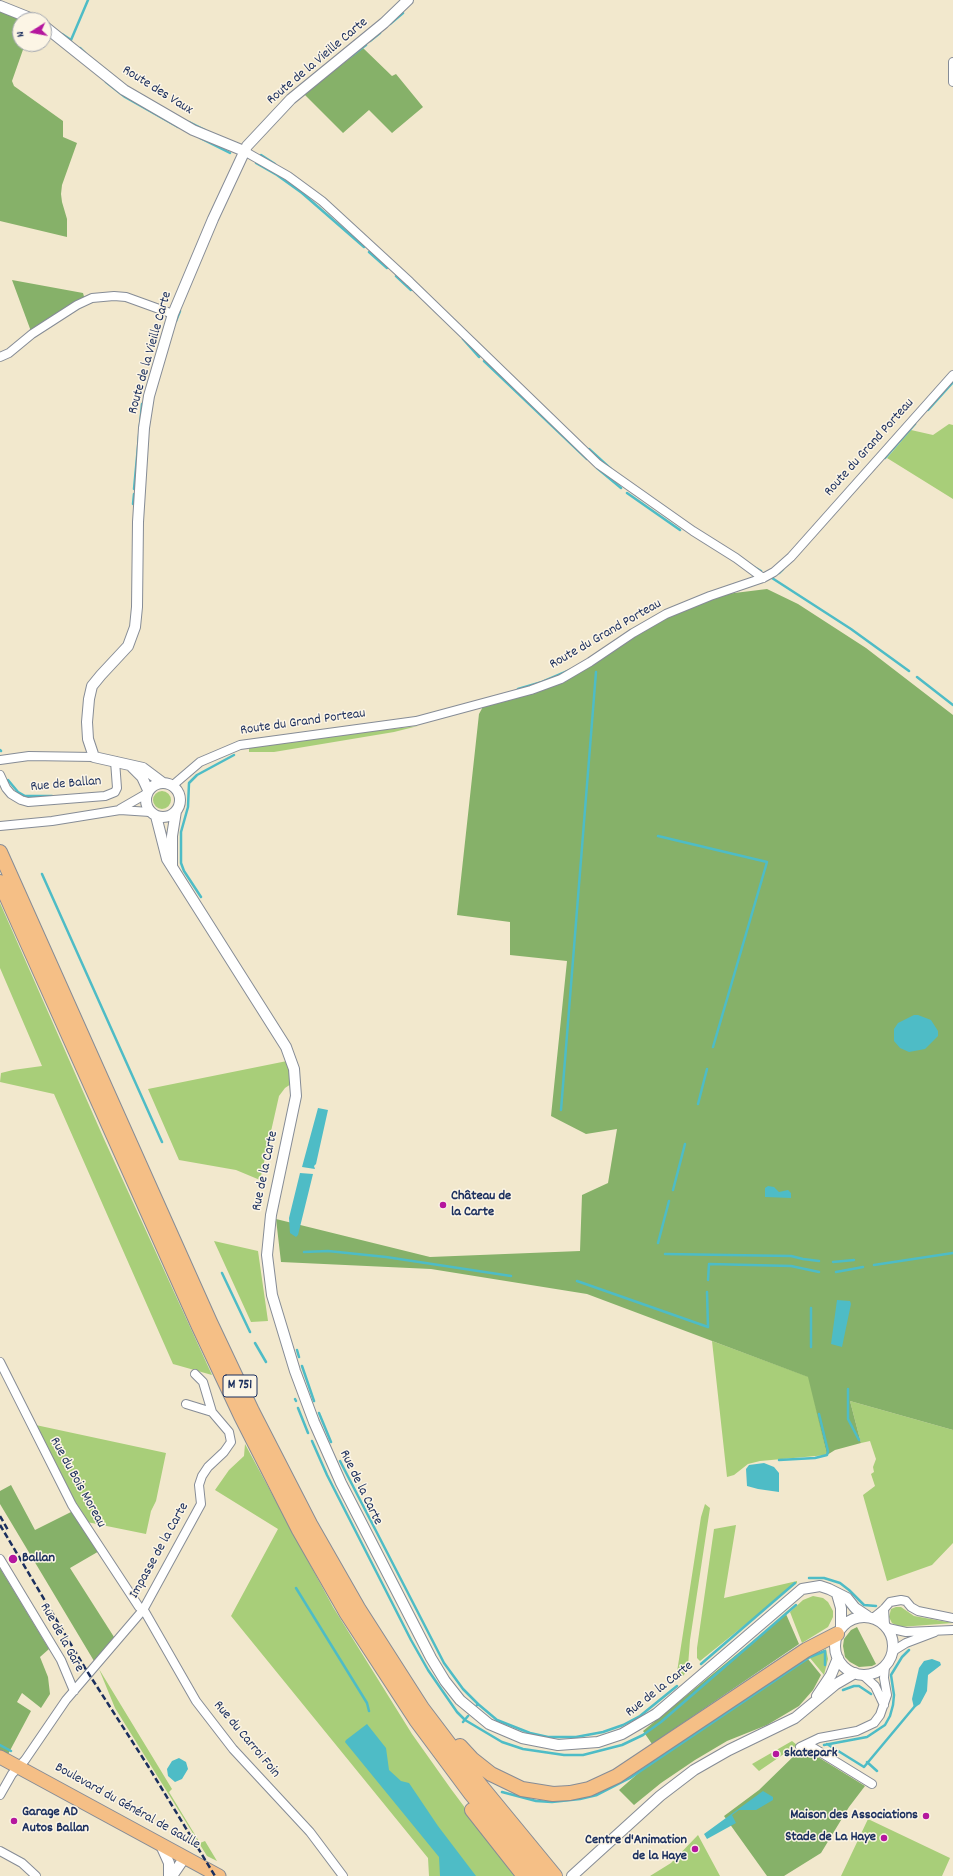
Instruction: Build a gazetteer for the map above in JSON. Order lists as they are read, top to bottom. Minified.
{"streets":{"highway":["M 751"],"main road":["Boulevard du Général de Gaulle"],"street":["Route de la Vieille Carte","Route des Vaux","Route du Grand Porteau","Rue de Ballan","Rue de la Carte","Rue du Bois Moreau","Impasse de la Carte","Rue de la Gare","Rue du Carroi Foin"]},"crossings":[["Route de la Vieille Carte","Route des Vaux"],["Route de la Vieille Carte","Rue de Ballan"],["Route du Grand Porteau","Rue de la Carte"],["Rue du Bois Moreau","Impasse de la Carte"],["Rue du Bois Moreau","Rue du Carroi Foin"],["Impasse de la Carte","Rue de la Gare"],["Impasse de la Carte","Rue du Carroi Foin"],["Rue de la Gare","Boulevard du Général de Gaulle"]],"places":["Château de la Carte","Ballan","skatepark","Maison des Associations","Garage AD Autos Ballan","Stade de La Haye","Centre d'Animation de la Haye"],"north":"left"}
